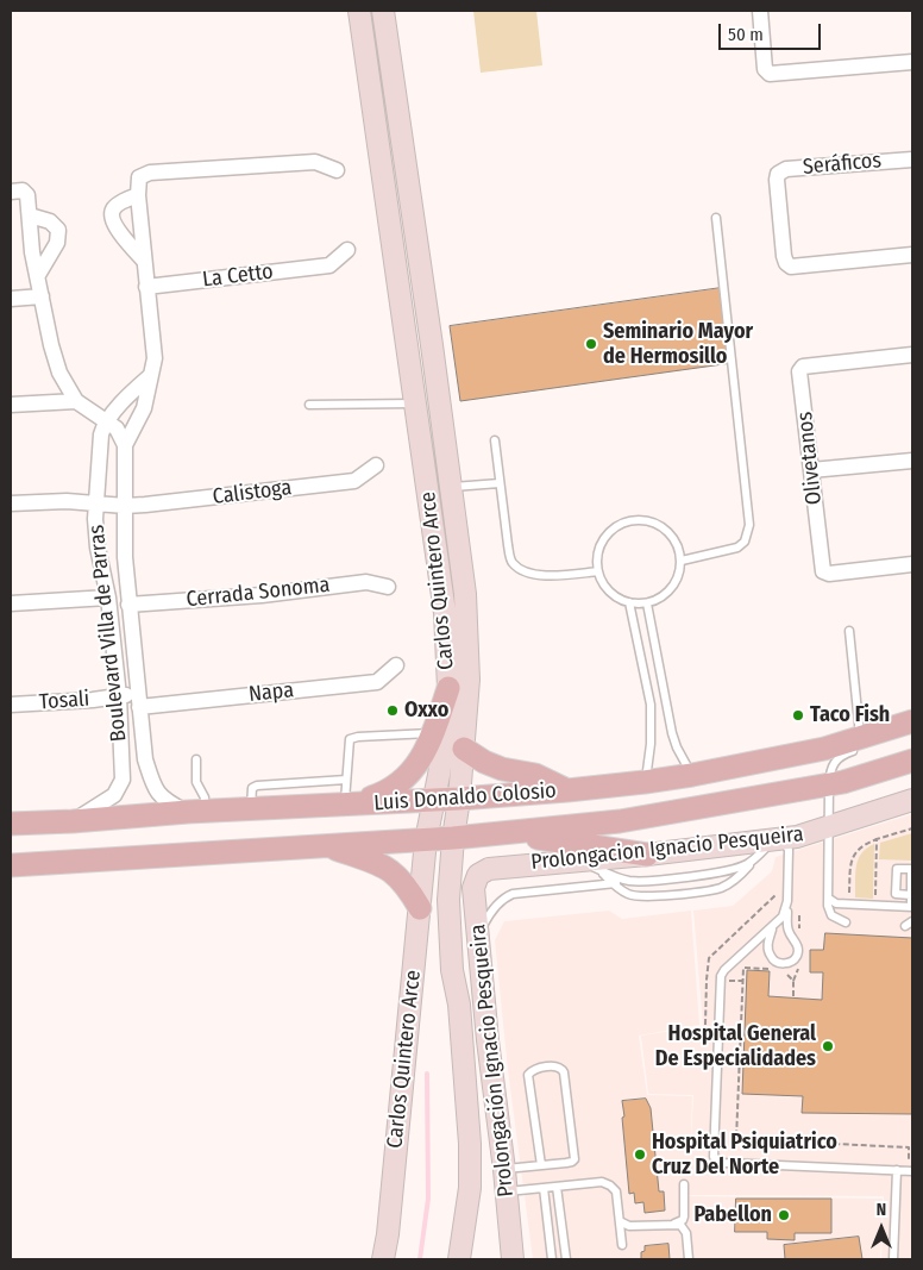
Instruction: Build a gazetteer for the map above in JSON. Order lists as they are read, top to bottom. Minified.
{"streets":{"main road":["Carlos Quintero Arce","Luis Donaldo Colosio","Prolongacion Ignacio Pesqueira","Prolongación Ignacio Pesqueira"],"street":["Seráficos","La Cetto","Olivetanos","Calistoga","Cerrada Sonoma","Boulevard Villa de Parras","Napa","Tosali"]},"crossings":[["La Cetto","Boulevard Villa de Parras"],["Calistoga","Boulevard Villa de Parras"],["Carlos Quintero Arce","Luis Donaldo Colosio"],["Cerrada Sonoma","Boulevard Villa de Parras"],["Boulevard Villa de Parras","Napa"],["Boulevard Villa de Parras","Tosali"],["Boulevard Villa de Parras","Luis Donaldo Colosio"],["Napa","Tosali"],["Prolongacion Ignacio Pesqueira","Prolongación Ignacio Pesqueira"]],"places":["Seminario Mayor de Hermosillo","Oxxo","Taco Fish","Hospital General De Especialidades","Hospital Psiquiatrico Cruz Del Norte","Pabellon"],"scale_bar":"50 m","north":"top"}
